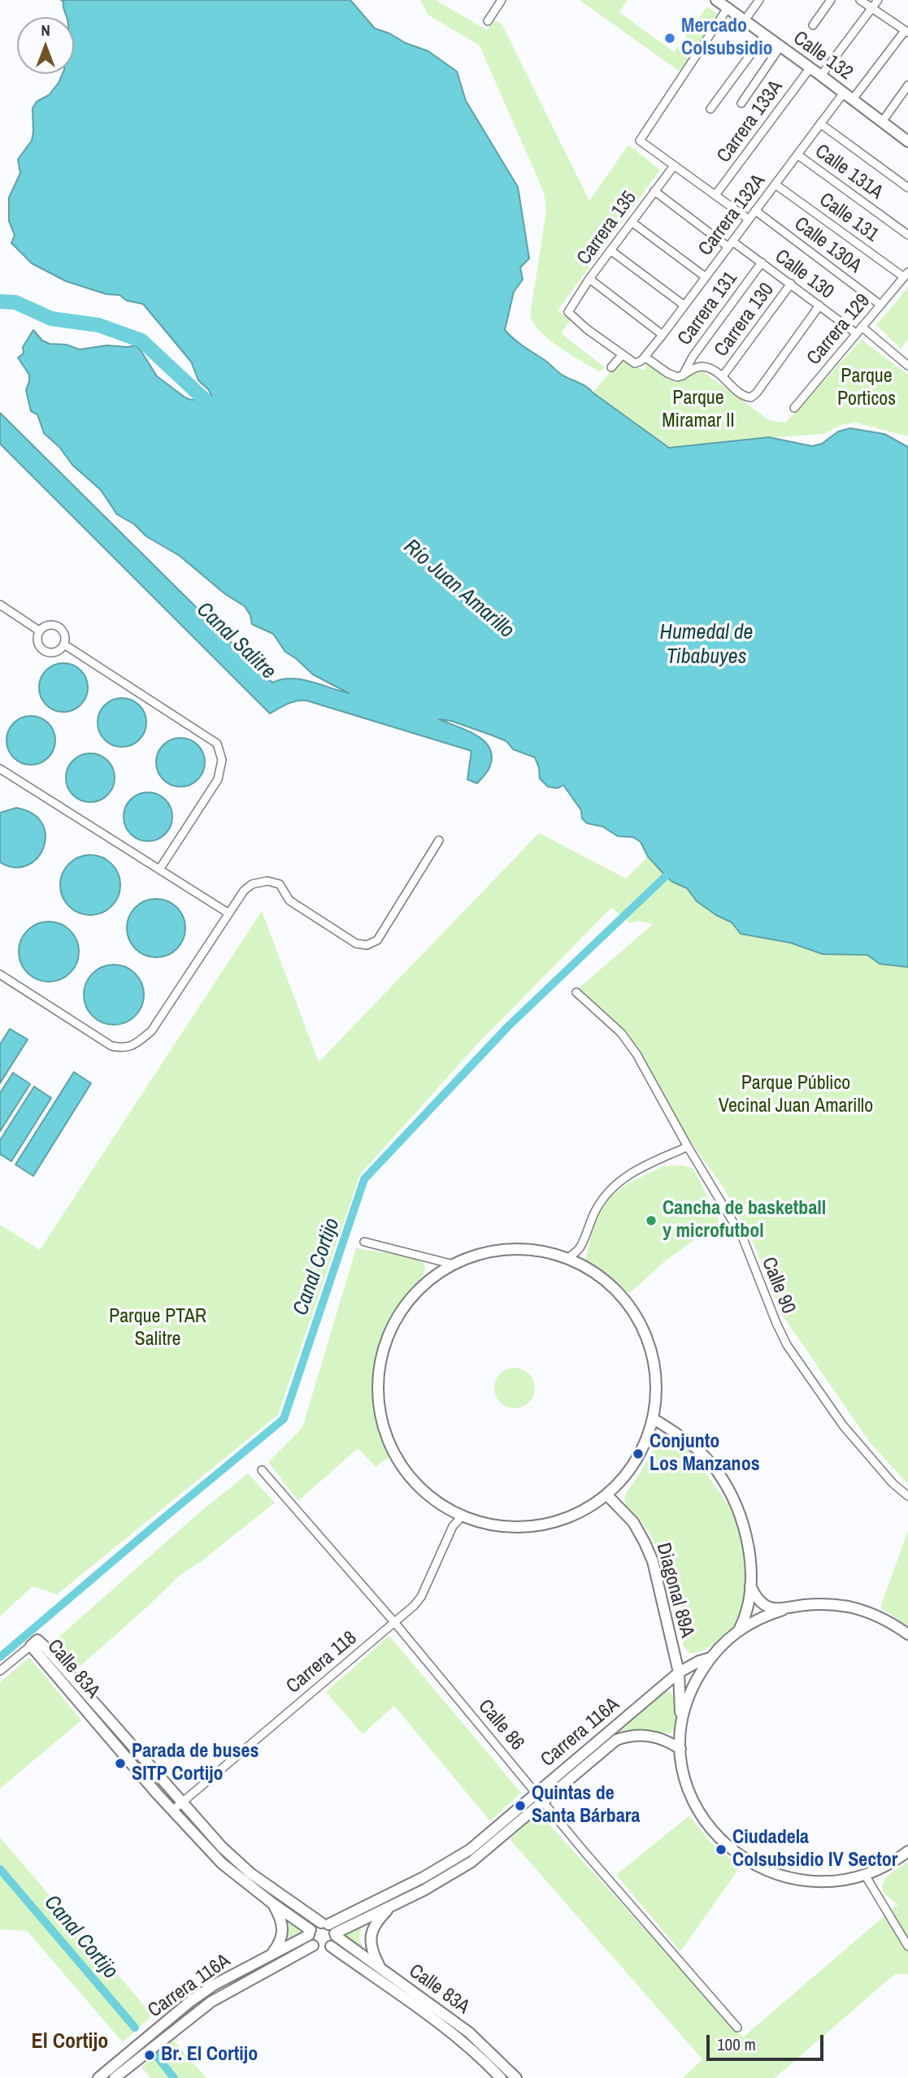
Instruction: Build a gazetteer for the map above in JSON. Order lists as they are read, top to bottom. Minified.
{"streets":{"street":["Calle 132","Carrera 133A","Calle 131A","Carrera 132A","Calle 131","Carrera 135","Calle 130A","Calle 130","Carrera 131","Carrera 130","Carrera 129","Calle 90","Diagonal 89A","Carrera 118","Calle 83A","Calle 86","Carrera 116A"]},"crossings":[["Calle 132","Carrera 133A"],["Calle 132","Carrera 132A"],["Calle 131A","Carrera 132A"],["Carrera 132A","Calle 131"],["Carrera 132A","Calle 130A"],["Carrera 132A","Calle 130"],["Calle 131","Carrera 129"],["Carrera 135","Calle 130"],["Calle 130A","Carrera 129"],["Calle 130","Carrera 131"],["Calle 130","Carrera 130"],["Calle 130","Carrera 129"],["Diagonal 89A","Carrera 116A"],["Carrera 118","Calle 83A"],["Carrera 118","Calle 86"],["Calle 83A","Carrera 116A"],["Calle 86","Carrera 116A"]],"districts":["El Cortijo"],"water":["Río Juan Amarillo","Humedal de Tibabuyes","Canal Salitre","Canal Cortijo"],"parks":["Parque Porticos","Parque Miramar II","Parque Público Vecinal Juan Amarillo","Parque PTAR Salitre"],"places":["Mercado Colsubsidio","Cancha de basketball y microfutbol","Conjunto Los Manzanos","Parada de buses SITP Cortijo","Quintas de Santa Bárbara","Ciudadela Colsubsidio IV Sector","Br. El Cortijo"],"scale_bar":"100 m","north":"top"}
